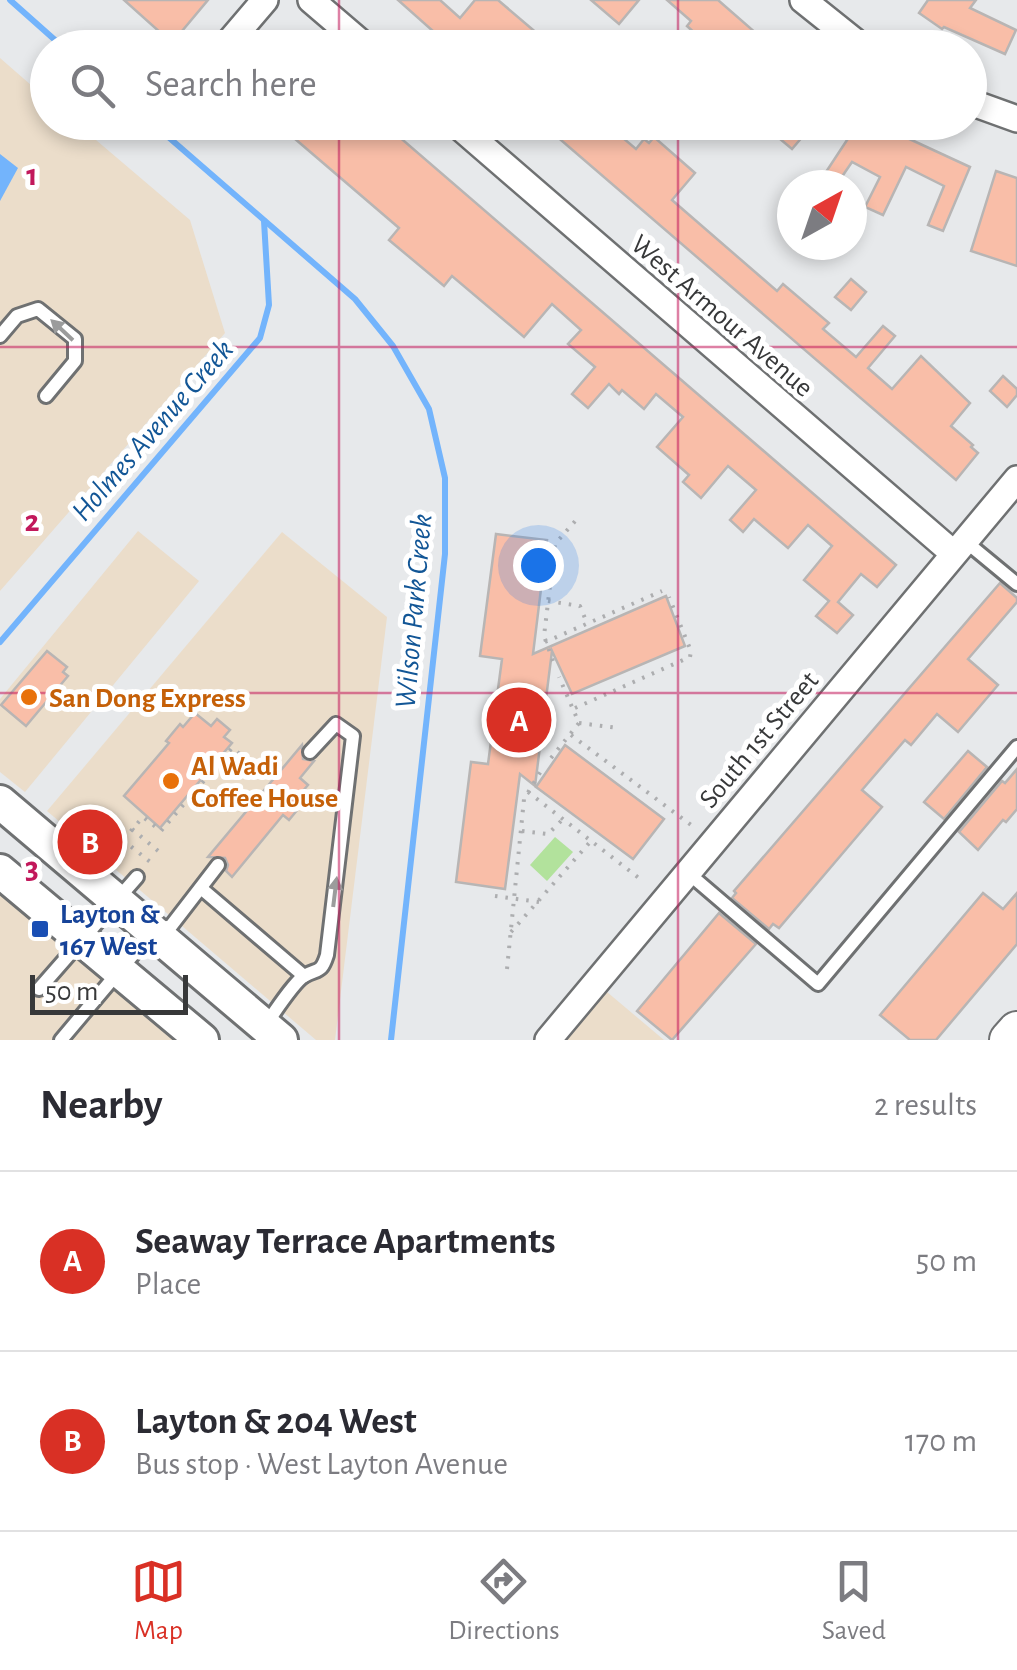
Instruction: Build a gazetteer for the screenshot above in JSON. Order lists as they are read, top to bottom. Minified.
{"streets":{"street":["West Armour Avenue","South 1st Street"]},"crossings":[["West Armour Avenue","South 1st Street"]],"water":["Holmes Avenue Creek","Wilson Park Creek"],"places":{"other":["San Dong Express","Al Wadi Coffee House"],"transit":["Layton & 167 West"]},"scale_bar":"50 m","north":"top right","page":{"search":"Search here","pins":["A","B"],"scale":"50 m","heading":["Nearby","2 results"],"list":[{"mark":"A","name":"Seaway Terrace Apartments","note":"Place","value":"50 m"},{"mark":"B","name":"Layton & 204 West","note":"Bus stop · West Layton Avenue","value":"170 m"}],"nav":["Map","Directions","Saved"]},"grid":{"rows":["1","2","3"]}}
